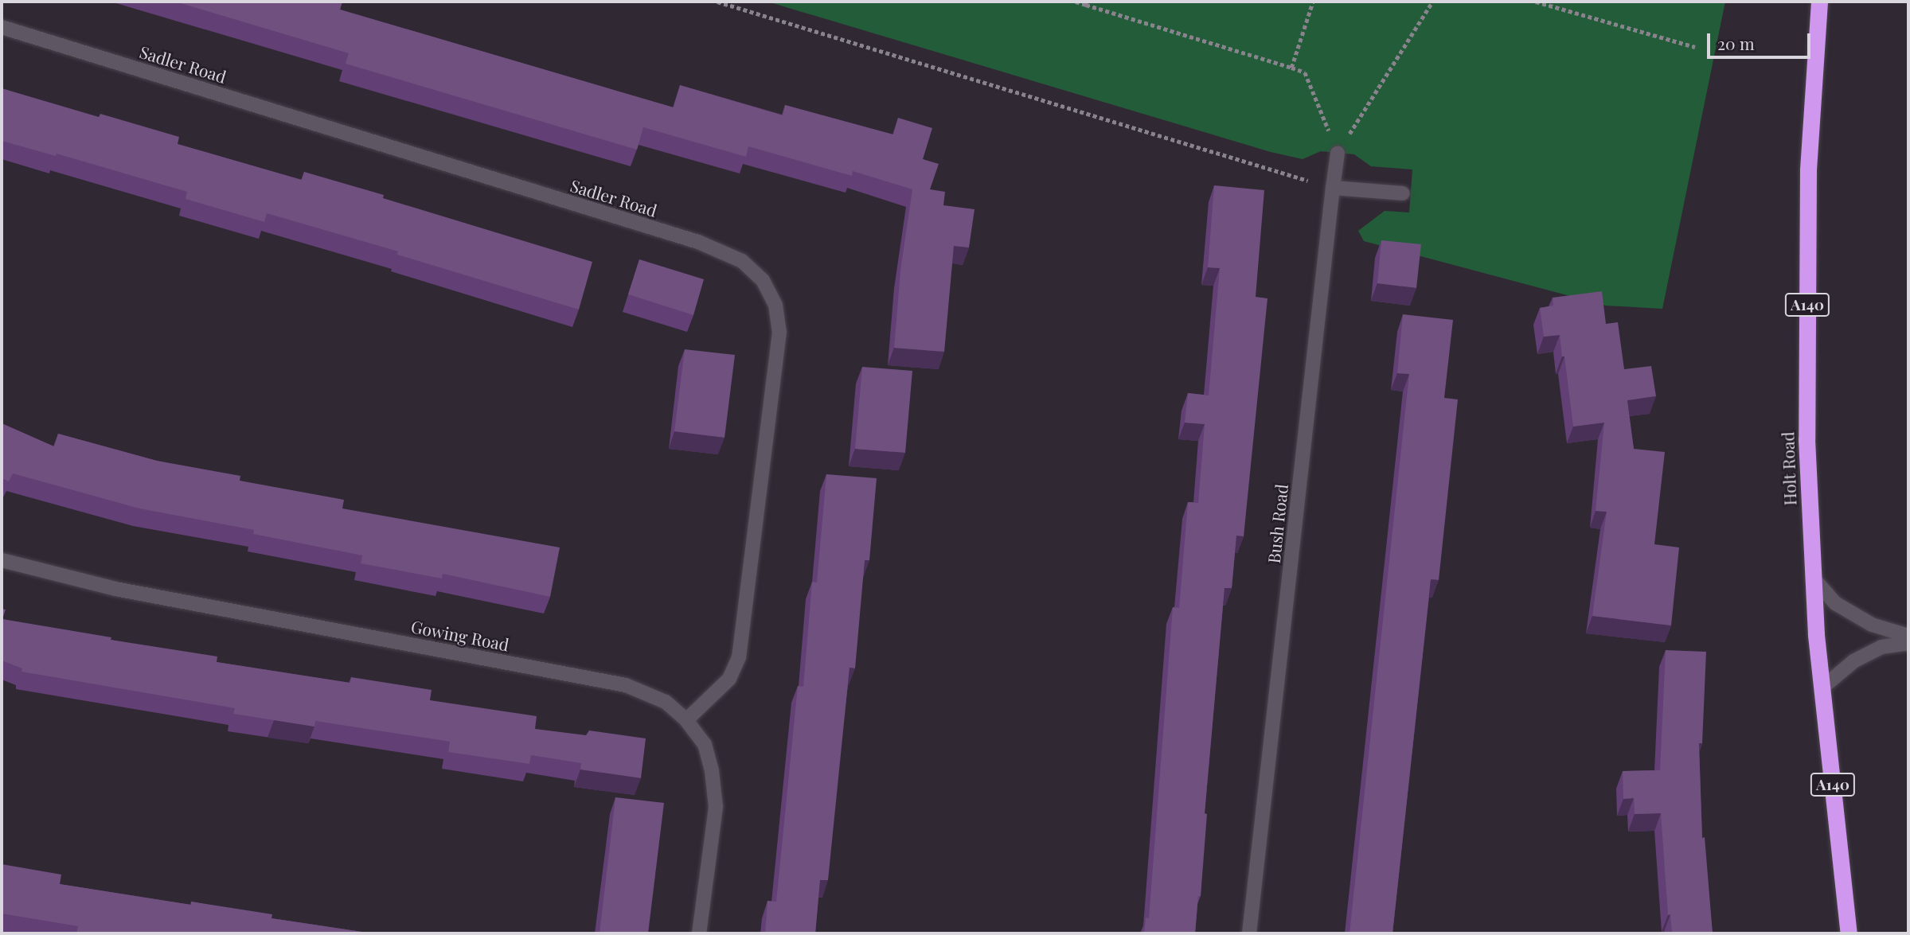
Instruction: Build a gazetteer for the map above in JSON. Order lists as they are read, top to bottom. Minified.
{"streets":{"highway":["A140","Holt Road"],"street":["Sadler Road","Bush Road","Gowing Road"]},"crossings":[["Sadler Road","Gowing Road"]],"scale_bar":"20 m"}
